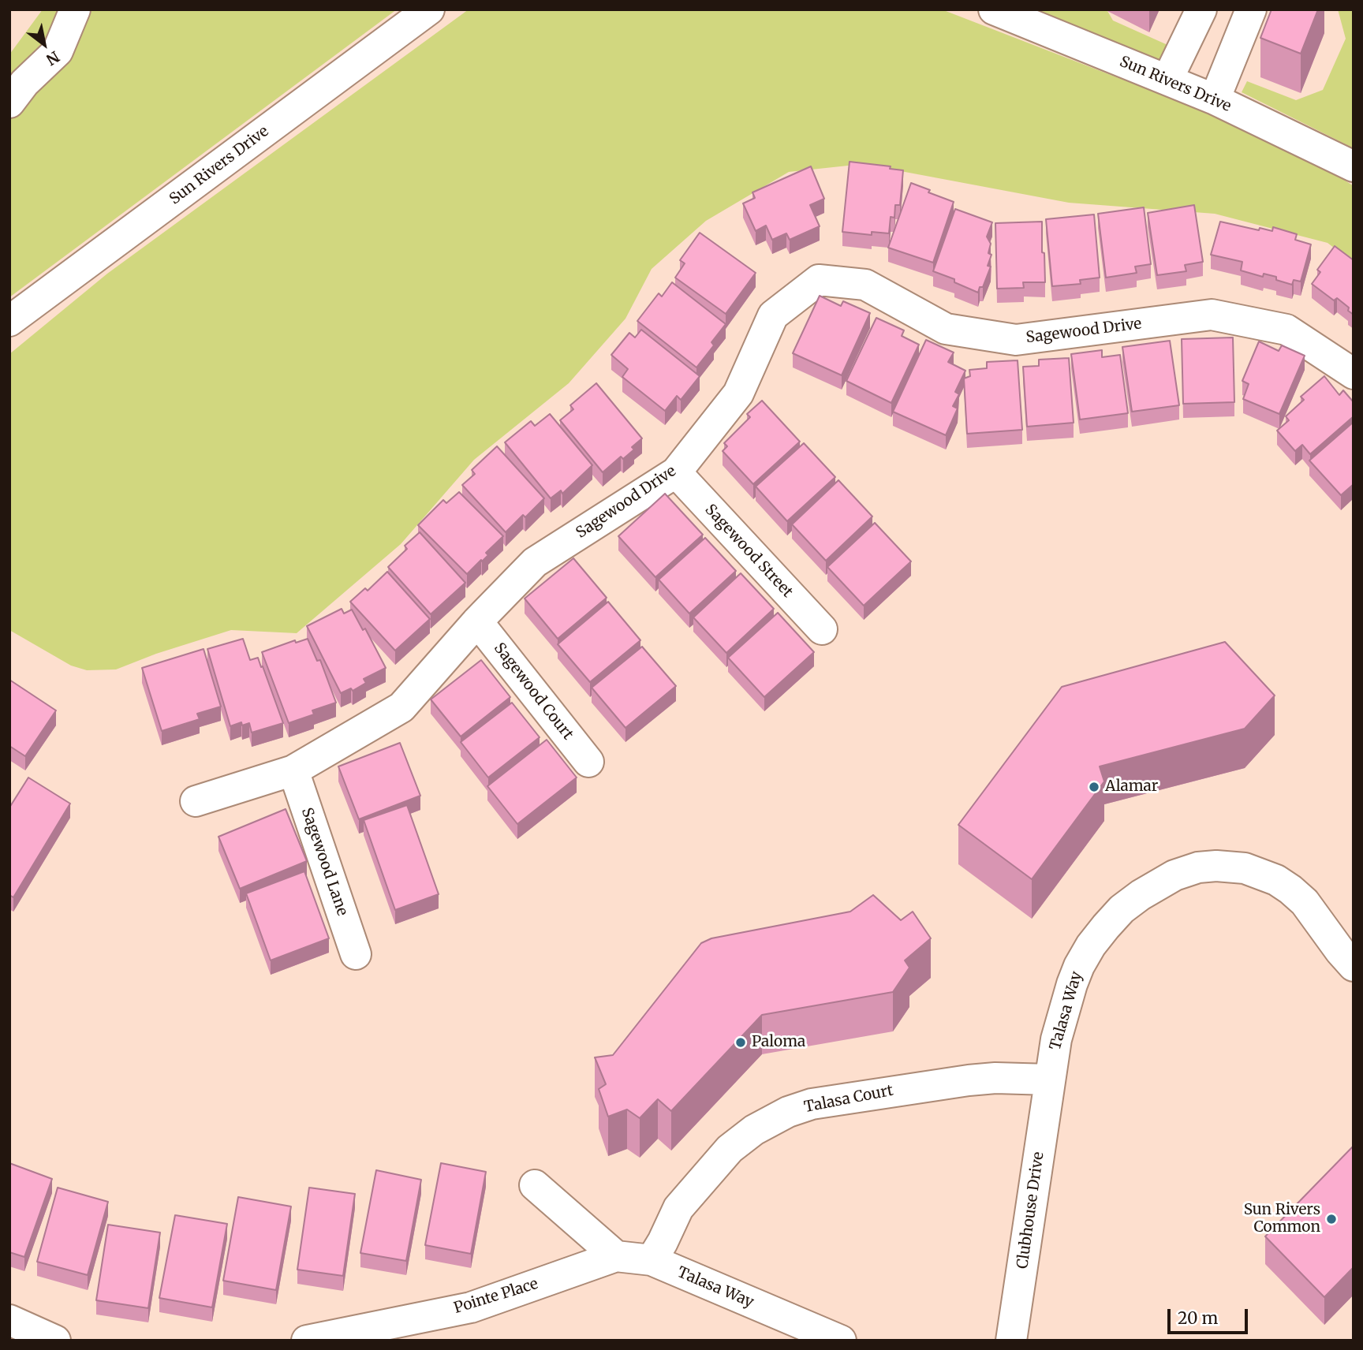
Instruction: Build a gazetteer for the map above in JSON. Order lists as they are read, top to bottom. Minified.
{"streets":{"street":["Sun Rivers Drive","Sagewood Drive","Sagewood Street","Sagewood Court","Sagewood Lane","Talasa Way","Talasa Court","Clubhouse Drive","Pointe Place"]},"crossings":[["Sagewood Drive","Sagewood Street"],["Sagewood Drive","Sagewood Court"],["Sagewood Drive","Sagewood Lane"],["Talasa Way","Talasa Court"],["Talasa Way","Clubhouse Drive"],["Talasa Way","Pointe Place"],["Talasa Court","Clubhouse Drive"],["Talasa Court","Pointe Place"]],"places":["Alamar","Paloma","Sun Rivers Common"],"scale_bar":"20 m","north":"bottom right"}
